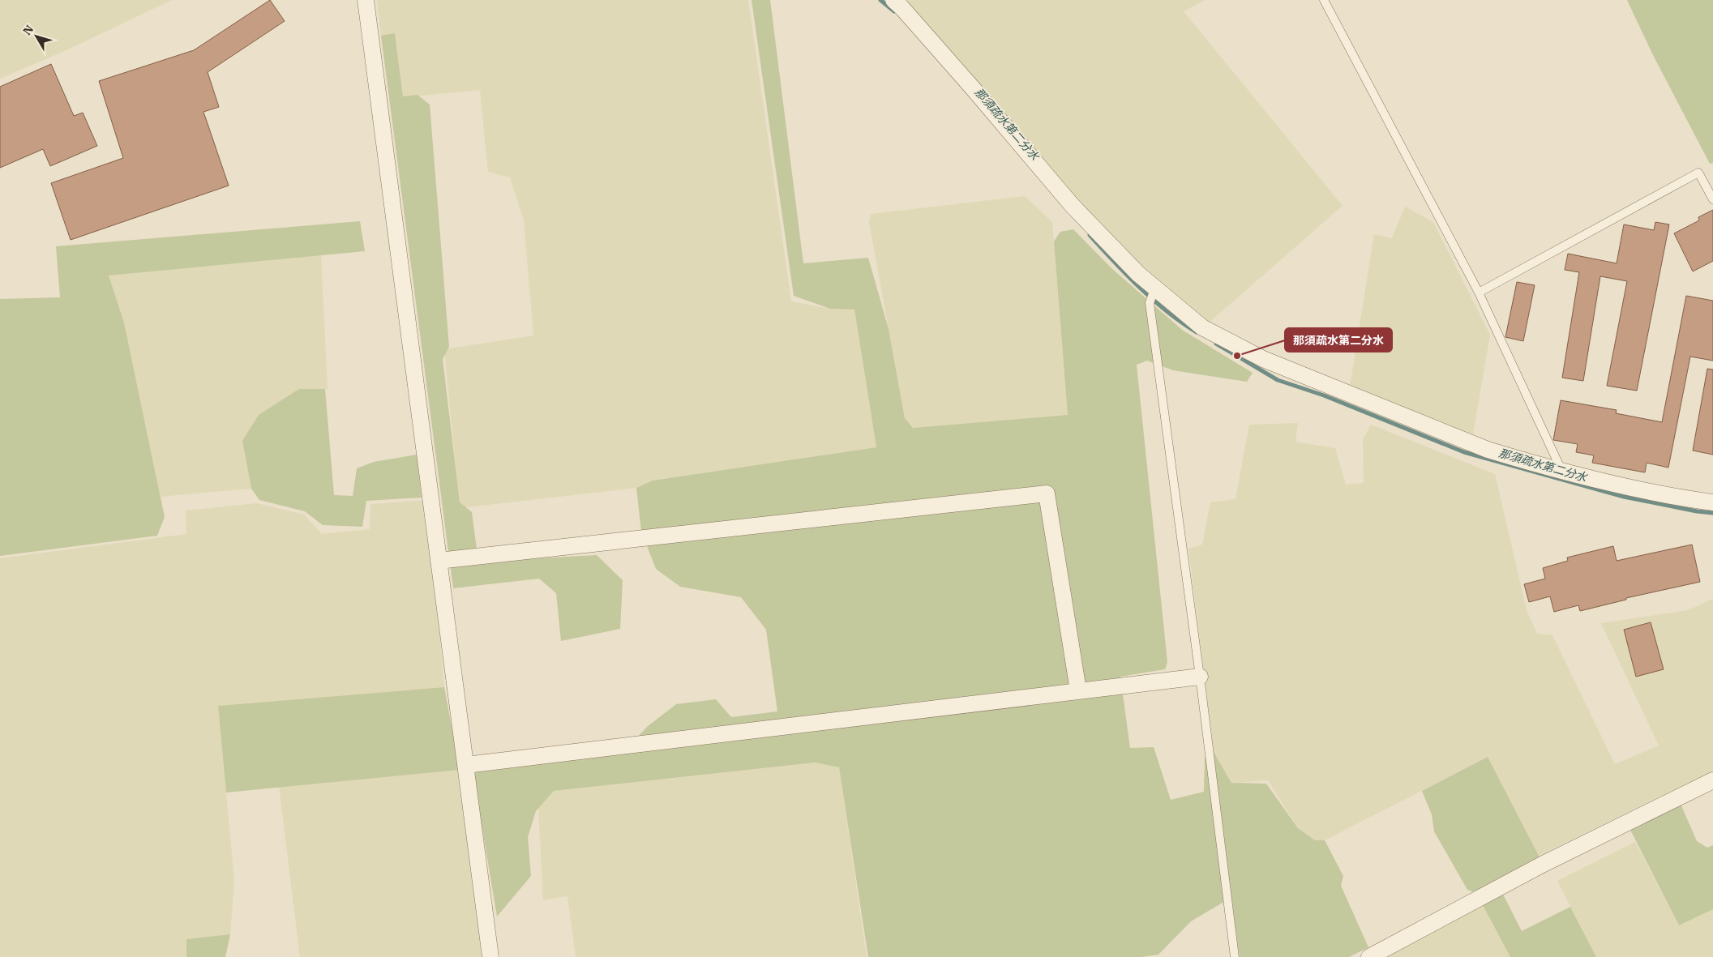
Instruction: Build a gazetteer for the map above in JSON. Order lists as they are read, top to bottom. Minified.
{"water":["那須疏水第二分水"],"places":["那須疏水第二分水"],"north":"top left"}
